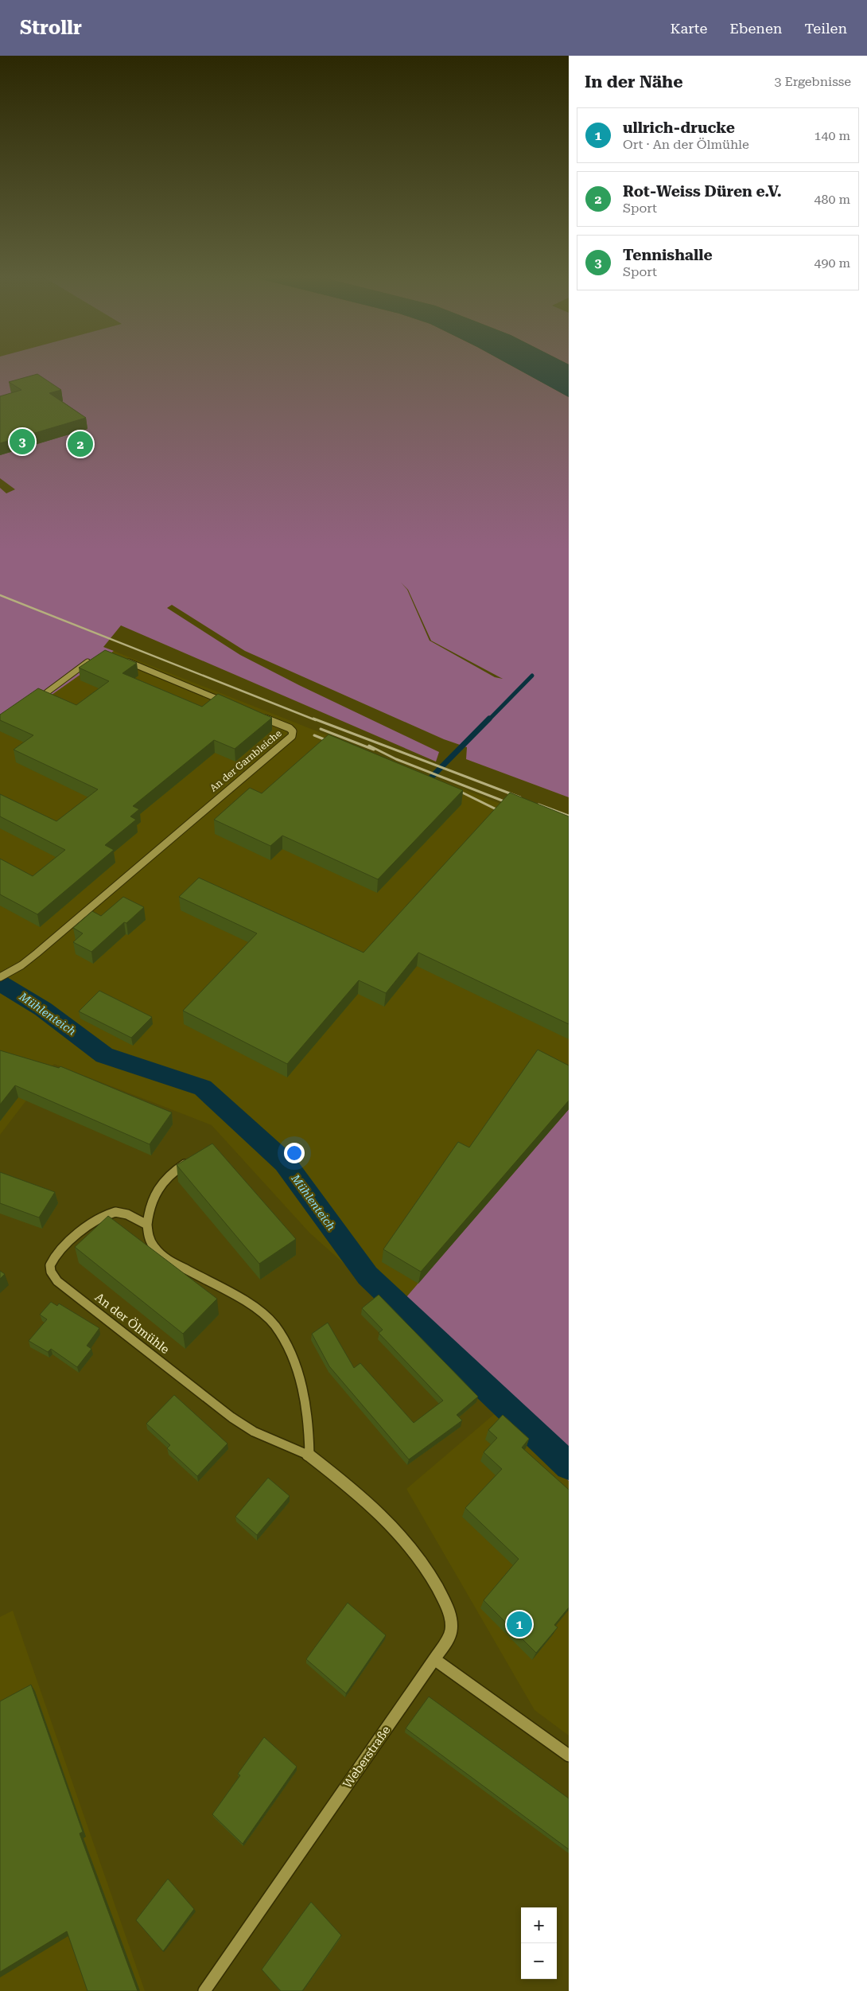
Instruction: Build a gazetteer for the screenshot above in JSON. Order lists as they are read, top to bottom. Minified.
{"streets":{"street":["An der Garnbleiche","An der Ölmühle","Weberstraße"]},"crossings":[["An der Ölmühle","Weberstraße"]],"water":["Mühlenteich"],"page":{"header":"Strollr","nav":["Karte","Ebenen","Teilen"],"heading":["In der Nähe","3 Ergebnisse"],"list":[{"mark":"1","name":"ullrich-drucke","note":"Ort · An der Ölmühle","value":"140 m"},{"mark":"2","name":"Rot-Weiss Düren e.V.","note":"Sport","value":"480 m"},{"mark":"3","name":"Tennishalle","note":"Sport","value":"490 m"}],"pins":["3","2","1"],"map_buttons":["+","−"]}}
